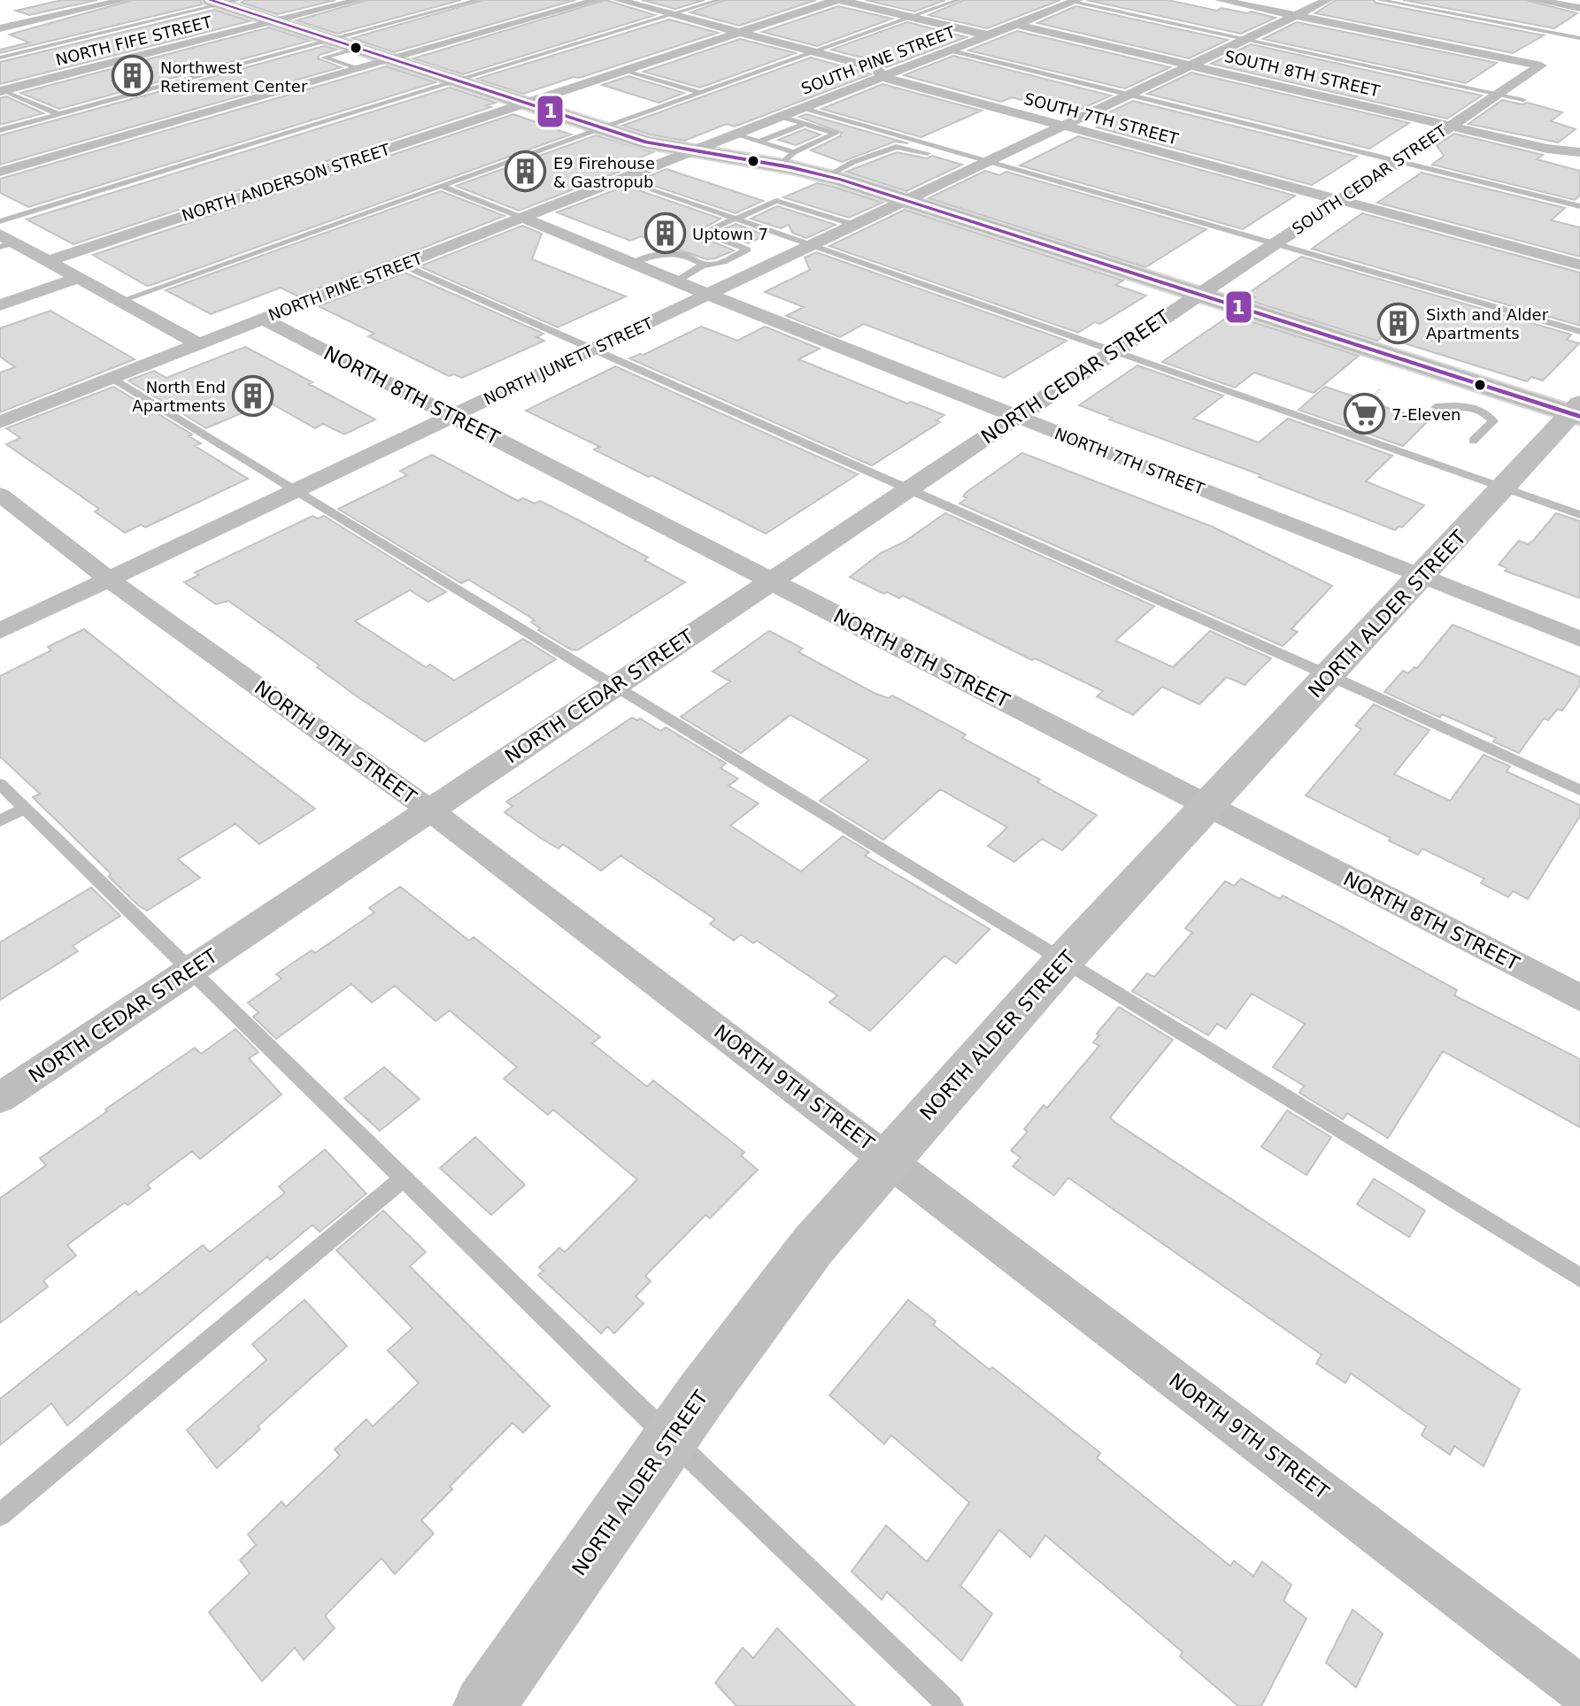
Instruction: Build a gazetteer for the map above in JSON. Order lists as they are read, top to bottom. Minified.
{"streets":{"street":["NORTH FIFE STREET","SOUTH PINE STREET","SOUTH 8TH STREET","SOUTH 7TH STREET","SOUTH CEDAR STREET","NORTH ANDERSON STREET","NORTH PINE STREET","NORTH JUNETT STREET","NORTH CEDAR STREET","NORTH 8TH STREET","NORTH 7TH STREET","NORTH ALDER STREET","NORTH 9TH STREET"]},"crossings":[["SOUTH PINE STREET","SOUTH 8TH STREET"],["SOUTH PINE STREET","SOUTH 7TH STREET"],["SOUTH PINE STREET","NORTH PINE STREET"],["SOUTH 8TH STREET","SOUTH CEDAR STREET"],["SOUTH 8TH STREET","NORTH JUNETT STREET"],["SOUTH 7TH STREET","SOUTH CEDAR STREET"],["SOUTH 7TH STREET","NORTH ANDERSON STREET"],["SOUTH 7TH STREET","NORTH JUNETT STREET"],["SOUTH CEDAR STREET","NORTH JUNETT STREET"],["SOUTH CEDAR STREET","NORTH CEDAR STREET"],["NORTH PINE STREET","NORTH 8TH STREET"],["NORTH PINE STREET","NORTH 7TH STREET"],["NORTH JUNETT STREET","NORTH 8TH STREET"],["NORTH JUNETT STREET","NORTH 7TH STREET"],["NORTH JUNETT STREET","NORTH 9TH STREET"],["NORTH CEDAR STREET","NORTH 8TH STREET"],["NORTH CEDAR STREET","NORTH 7TH STREET"],["NORTH CEDAR STREET","NORTH 9TH STREET"],["NORTH 8TH STREET","NORTH ALDER STREET"],["NORTH 7TH STREET","NORTH ALDER STREET"],["NORTH ALDER STREET","NORTH 9TH STREET"]],"places":{"building":["Northwest Retirement Center","E9 Firehouse & Gastropub","Uptown 7","Sixth and Alder Apartments","North End Apartments"],"supermarket":["7-Eleven"]},"lines":["transit line 1"]}
